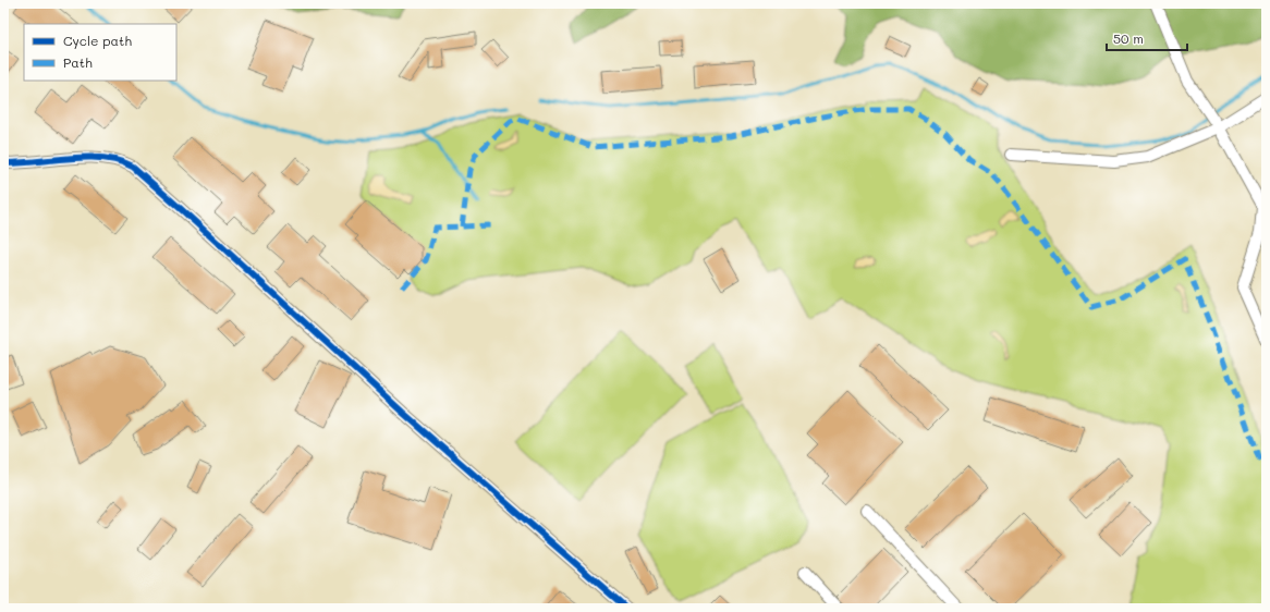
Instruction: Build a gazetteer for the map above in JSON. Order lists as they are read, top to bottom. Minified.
{"legend":["Cycle path","Path"],"scale_bar":"50 m"}
